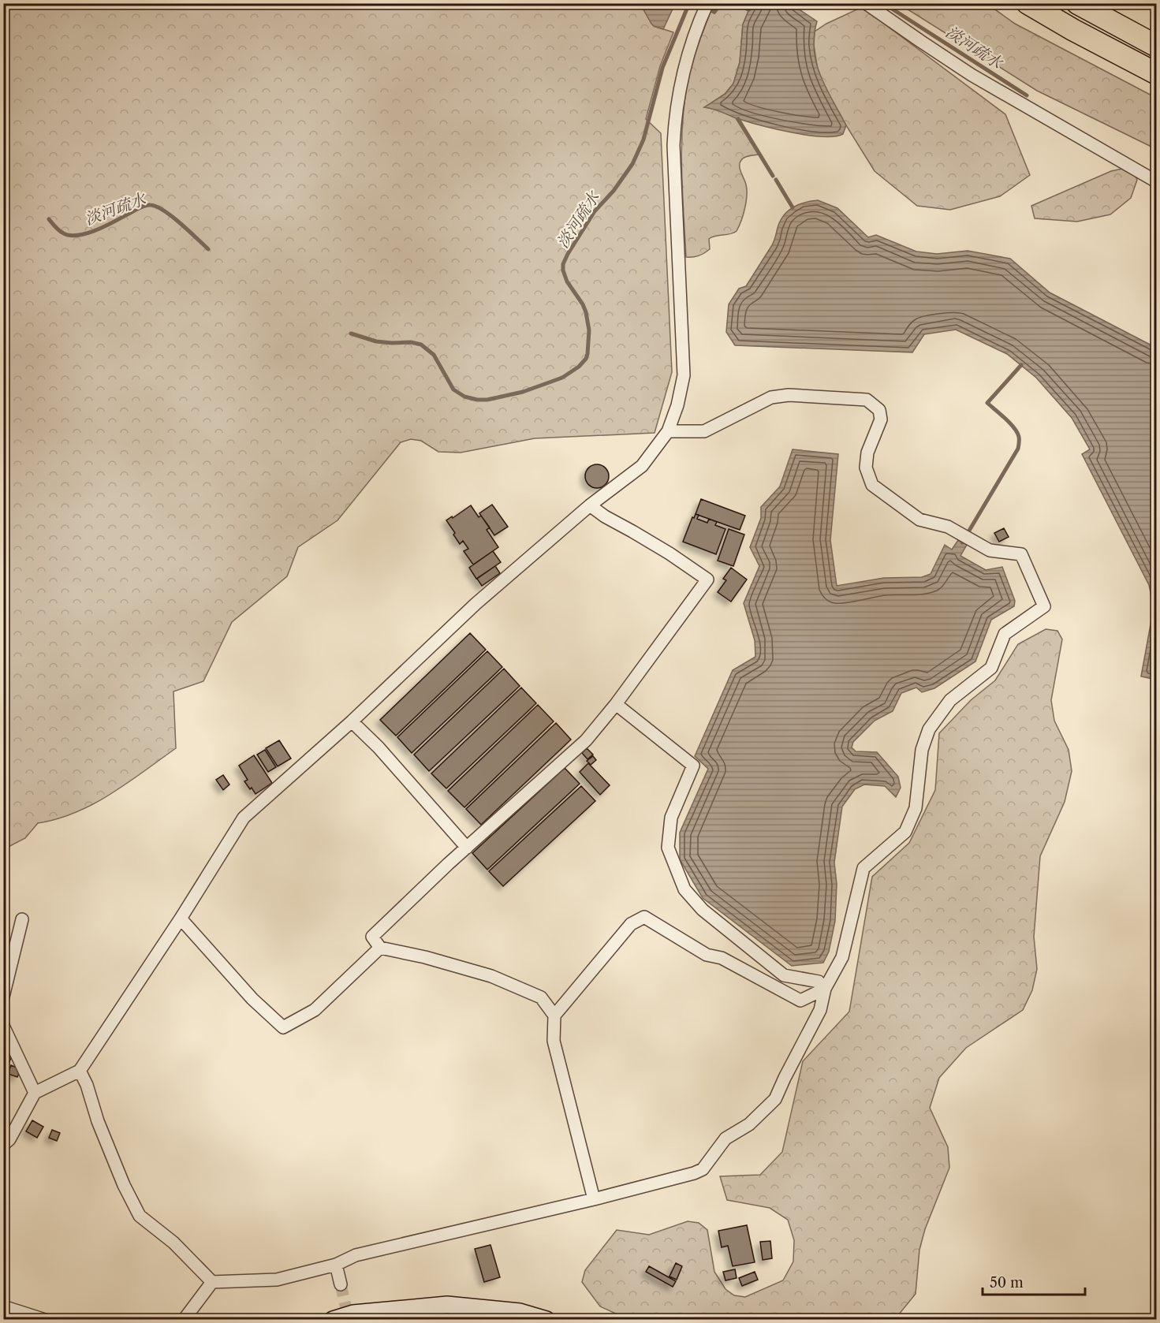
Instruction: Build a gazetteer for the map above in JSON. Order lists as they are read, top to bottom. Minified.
{"water":["淡河疏水"],"scale_bar":"50 m"}
